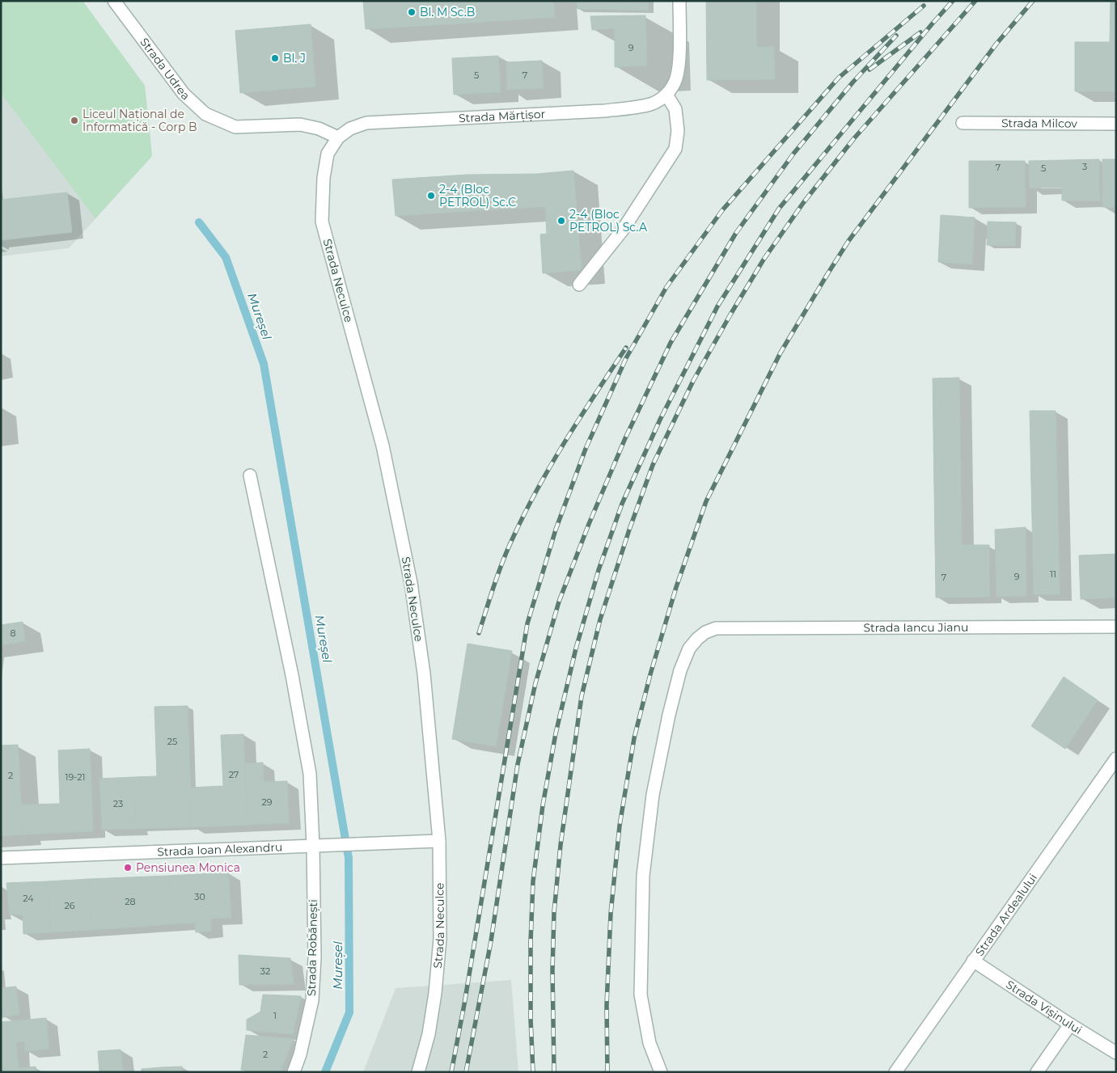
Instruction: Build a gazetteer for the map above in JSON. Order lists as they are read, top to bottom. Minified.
{"streets":{"street":["Strada Udrea","Strada Mărțișor","Strada Milcov","Strada Neculce","Strada Iancu Jianu","Strada Ioan Alexandru","Strada Ardealului","Strada Robănești","Strada Vișinului"]},"crossings":[["Strada Udrea","Strada Mărțișor"],["Strada Udrea","Strada Neculce"],["Strada Mărțișor","Strada Neculce"],["Strada Neculce","Strada Ioan Alexandru"],["Strada Ioan Alexandru","Strada Robănești"],["Strada Ardealului","Strada Vișinului"]],"water":["Mureșel"],"places":["Bl. M Sc.B","Bl. J","Liceul Național de Informatică - Corp B","2-4 (Bloc PETROL) Sc.C","2-4 (Bloc PETROL) Sc.A","Pensiunea Monica"],"house_numbers":["9","5","7","3","7","5","11","9","7","8","25","27","2","19-21","29","23","30","24","28","26","32","1","2"]}
